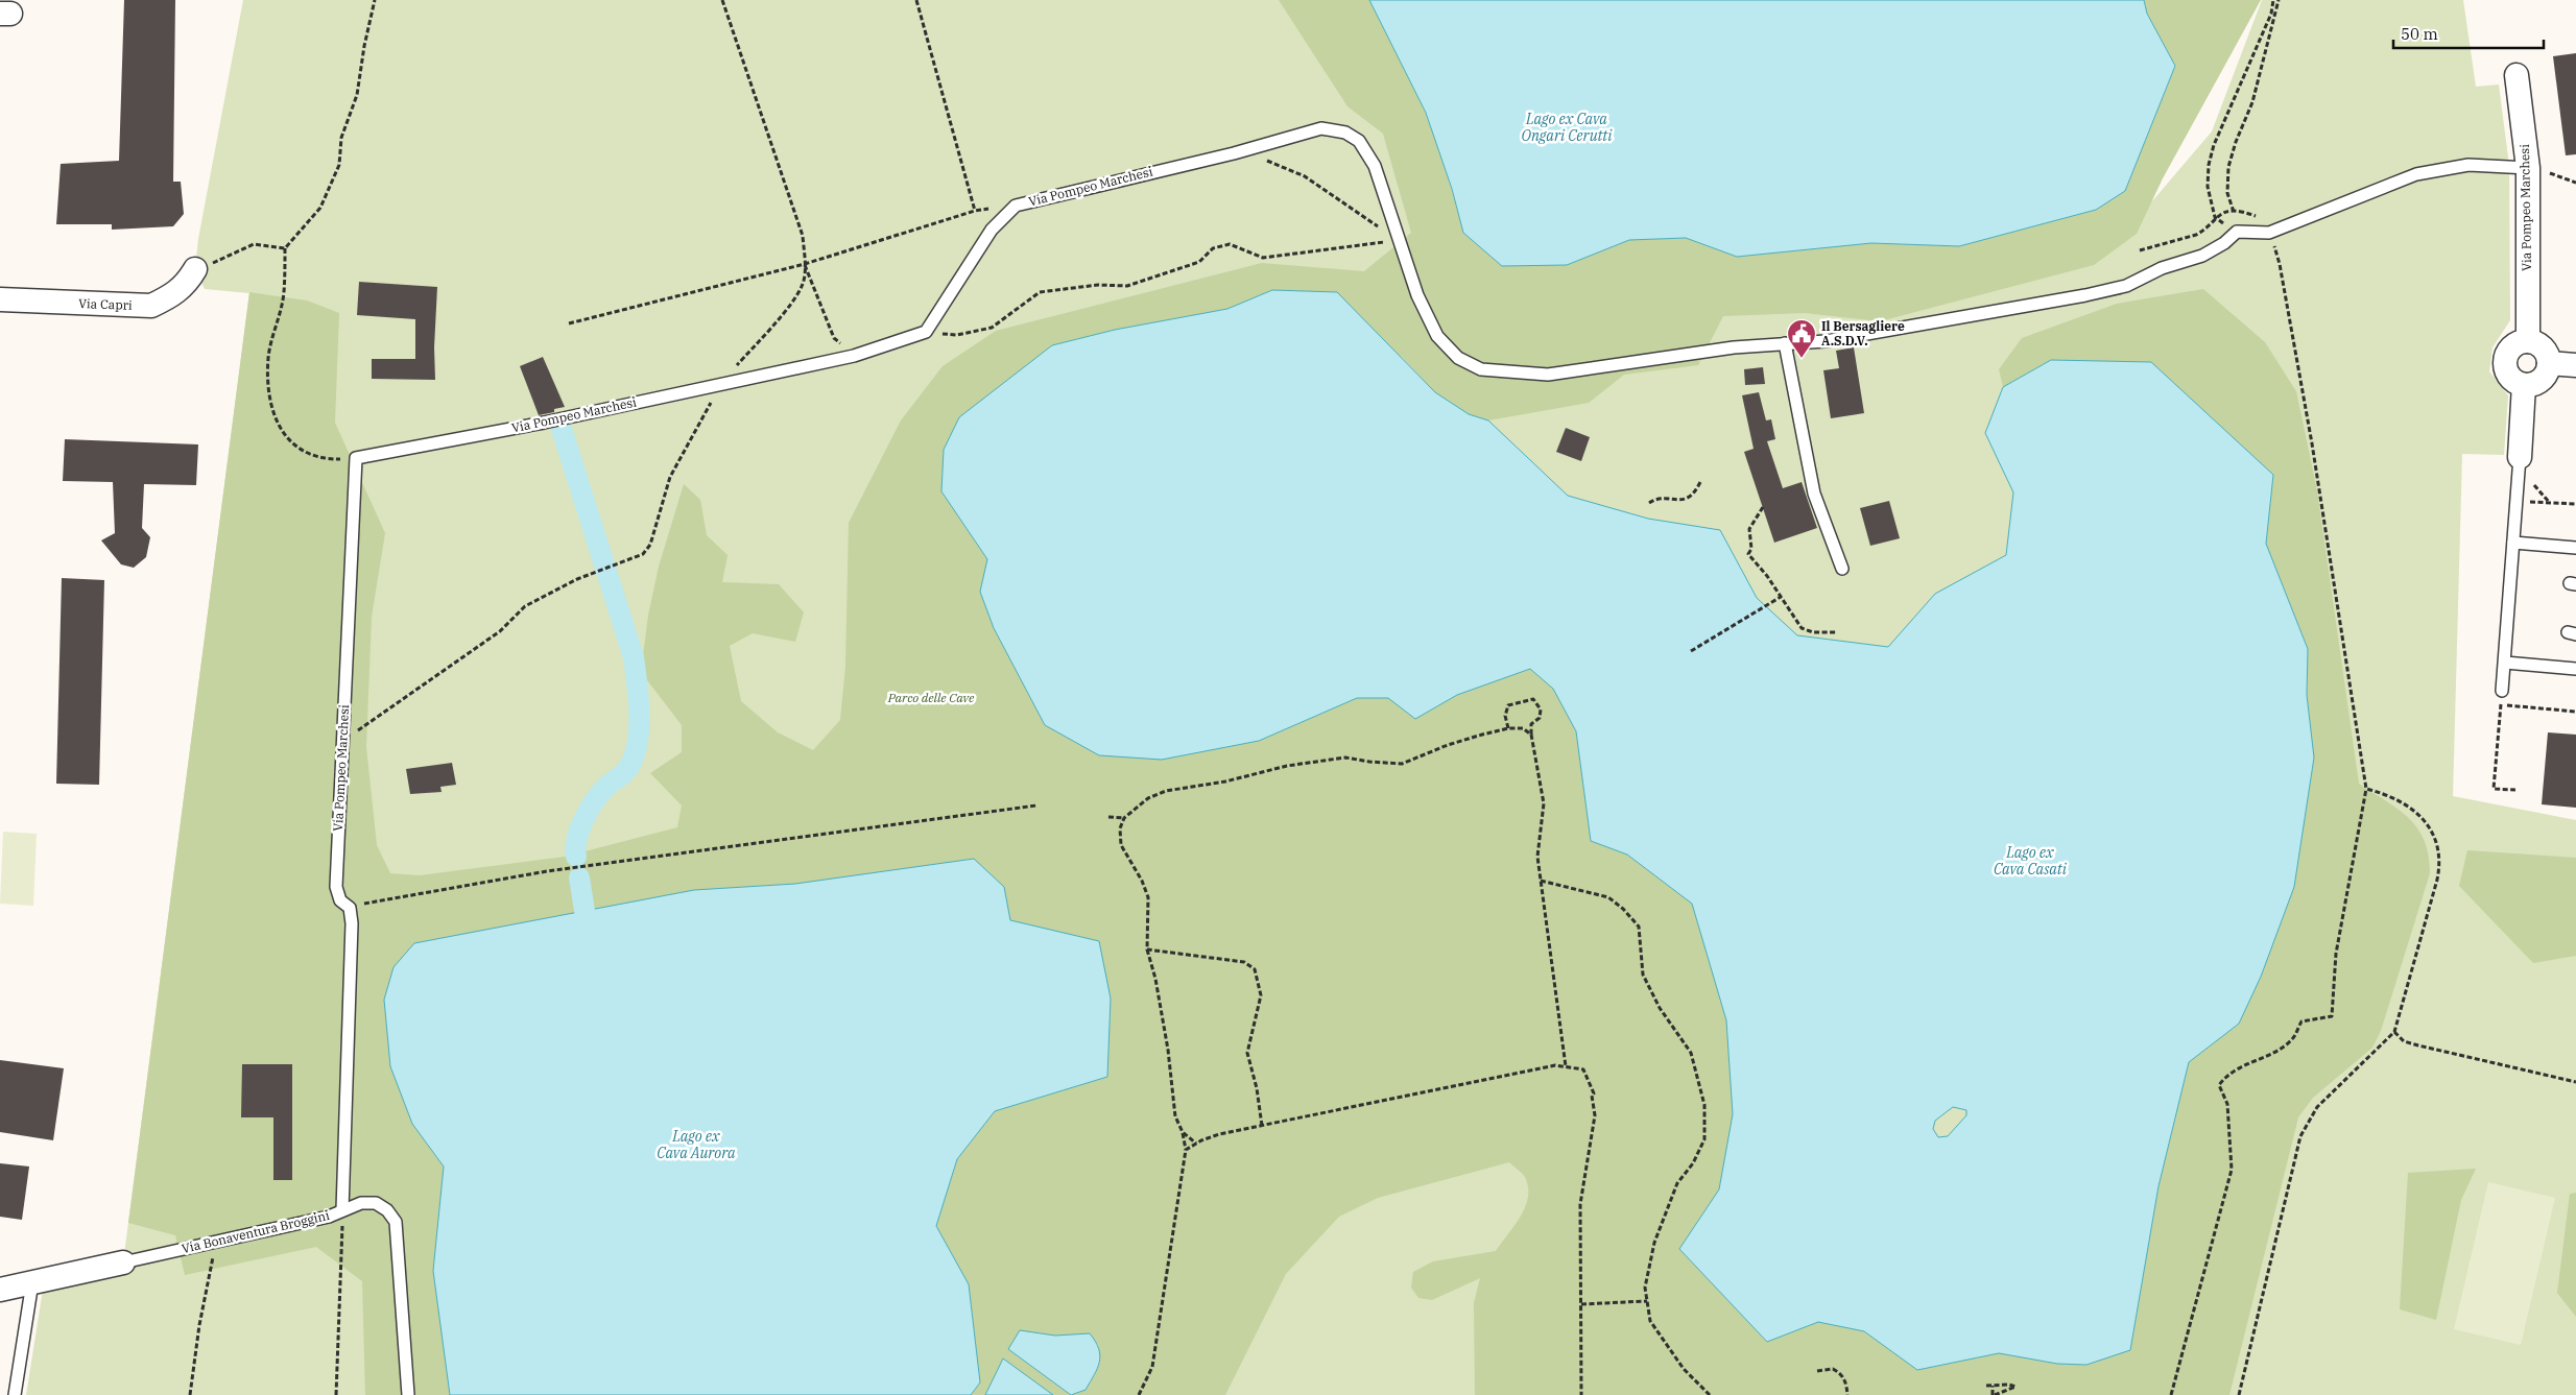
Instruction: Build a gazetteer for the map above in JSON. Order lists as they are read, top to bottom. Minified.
{"streets":{"street":["Via Pompeo Marchesi","Via Capri","Via Bonaventura Broggini"]},"crossings":[["Via Pompeo Marchesi","Via Bonaventura Broggini"]],"water":["Lago ex Cava Ongari Cerutti","Lago ex Cava Casati","Lago ex Cava Aurora"],"parks":["Parco delle Cave"],"places":{"public building":["Il Bersagliere A.S.D.V."]},"scale_bar":"50 m"}
